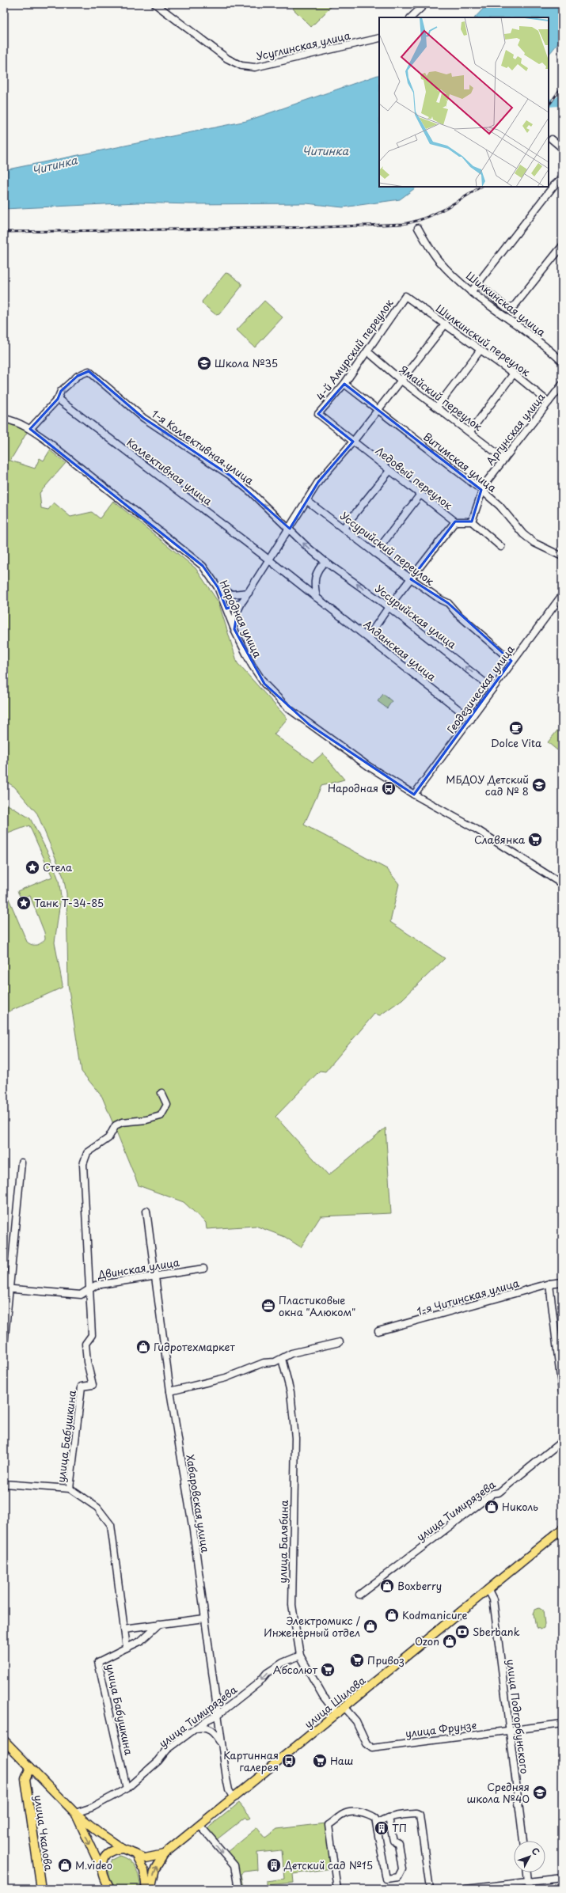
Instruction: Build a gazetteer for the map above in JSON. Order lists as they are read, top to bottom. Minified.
{"streets":{"main road":["улица Шилова","улица Чкалова"],"street":["Усуглинская улица","Шилкинская улица","Шилкинский переулок","4-й Амурский переулок","Ямайский переулок","Аргунская улица","1-я Коллективная улица","Витимская улица","Коллективная улица","Ледовый переулок","Уссурийский переулок","Уссурийская улица","Народная улица","Алданская улица","Геодезическая улица","Двинская улица","1-я Читинская улица","улица Бабушкина","Хабаровская улица","улица Тимирязева","улица Балябина","улица Подгорбунского","улица Фрунзе"]},"crossings":[["Шилкинский переулок","4-й Амурский переулок"],["Шилкинский переулок","Аргунская улица"],["4-й Амурский переулок","Ямайский переулок"],["4-й Амурский переулок","Витимская улица"],["4-й Амурский переулок","Ледовый переулок"],["Ямайский переулок","Аргунская улица"],["Аргунская улица","Витимская улица"],["Аргунская улица","Ледовый переулок"],["1-я Коллективная улица","Коллективная улица"],["1-я Коллективная улица","Уссурийская улица"],["Коллективная улица","Алданская улица"],["Уссурийский переулок","Геодезическая улица"],["Уссурийская улица","Геодезическая улица"],["Народная улица","Геодезическая улица"],["Алданская улица","Геодезическая улица"],["Двинская улица","улица Бабушкина"],["Двинская улица","Хабаровская улица"],["улица Бабушкина","улица Тимирязева"],["Хабаровская улица","улица Тимирязева"],["Хабаровская улица","улица Шилова"],["улица Тимирязева","улица Балябина"],["улица Балябина","улица Шилова"],["улица Шилова","улица Подгорбунского"],["улица Шилова","улица Фрунзе"],["улица Подгорбунского","улица Фрунзе"]],"one_way":["1-я Коллективная улица","Уссурийская улица"],"water":["Читинка"],"places":{"school or university":["Школа №35","МБДОУ Детский сад № 8","Средняя школа №40"],"cafe":["Dolce Vita"],"bus stop":["Народная","Картинная галерея"],"supermarket":["Славянка","Привоз","Абсолют","Наш"],"place":["Стела","Танк Т-34-85"],"office":["Пластиковые окна \"Алюком\""],"shop":["Гидротехмаркет","Николь","Boxberry","Kodmanicure","Электромикс / Инженерный отдел","Ozon","M.video"],"bank":["Sberbank"],"building":["ТП","Детский сад №15"]},"north":"top right"}
